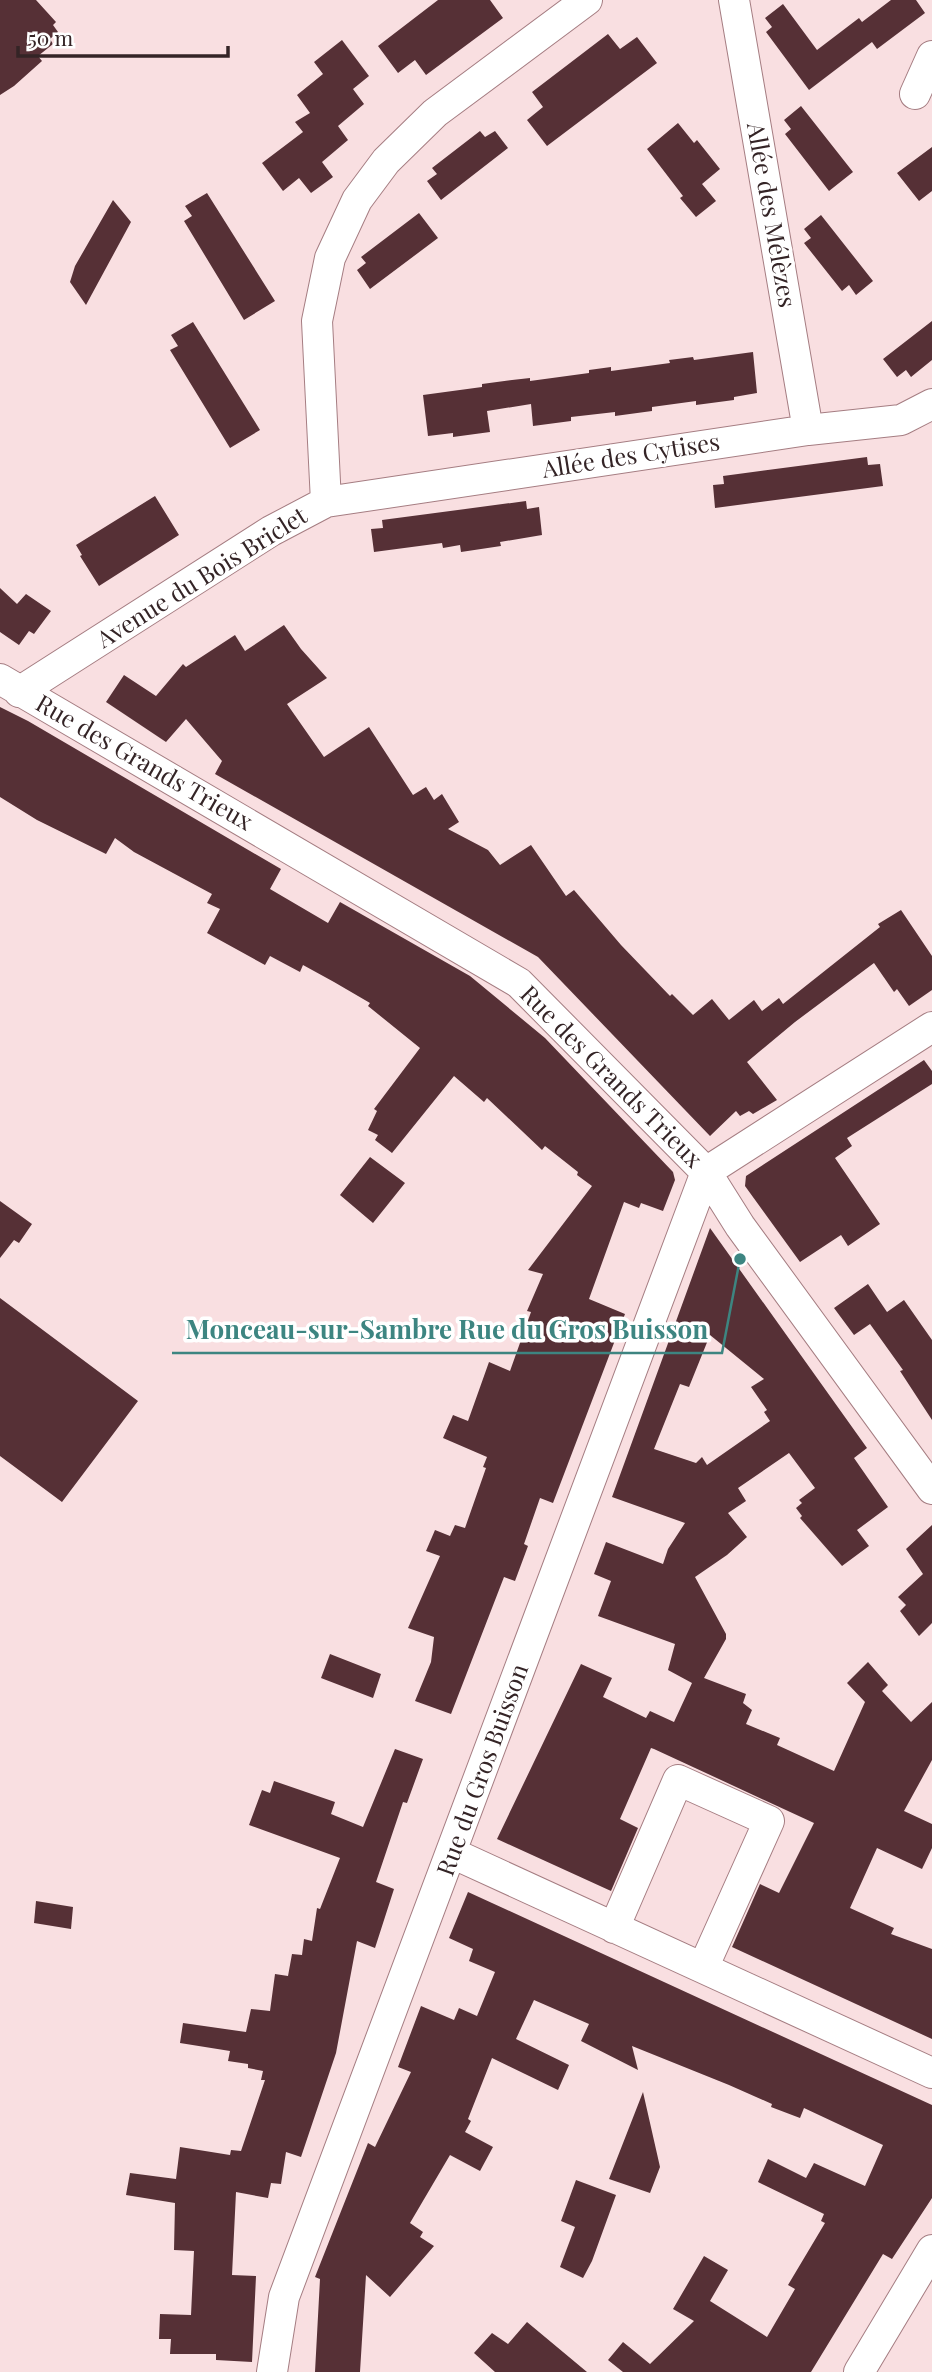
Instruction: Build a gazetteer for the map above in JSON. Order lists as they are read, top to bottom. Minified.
{"streets":{"street":["Allée des Mélèzes","Allée des Cytises","Avenue du Bois Briclet","Rue des Grands Trieux","Rue du Gros Buisson"]},"crossings":[["Allée des Mélèzes","Allée des Cytises"],["Allée des Cytises","Avenue du Bois Briclet"],["Avenue du Bois Briclet","Rue des Grands Trieux"],["Rue des Grands Trieux","Rue du Gros Buisson"]],"places":["Monceau-sur-Sambre Rue du Gros Buisson"],"scale_bar":"50 m"}
